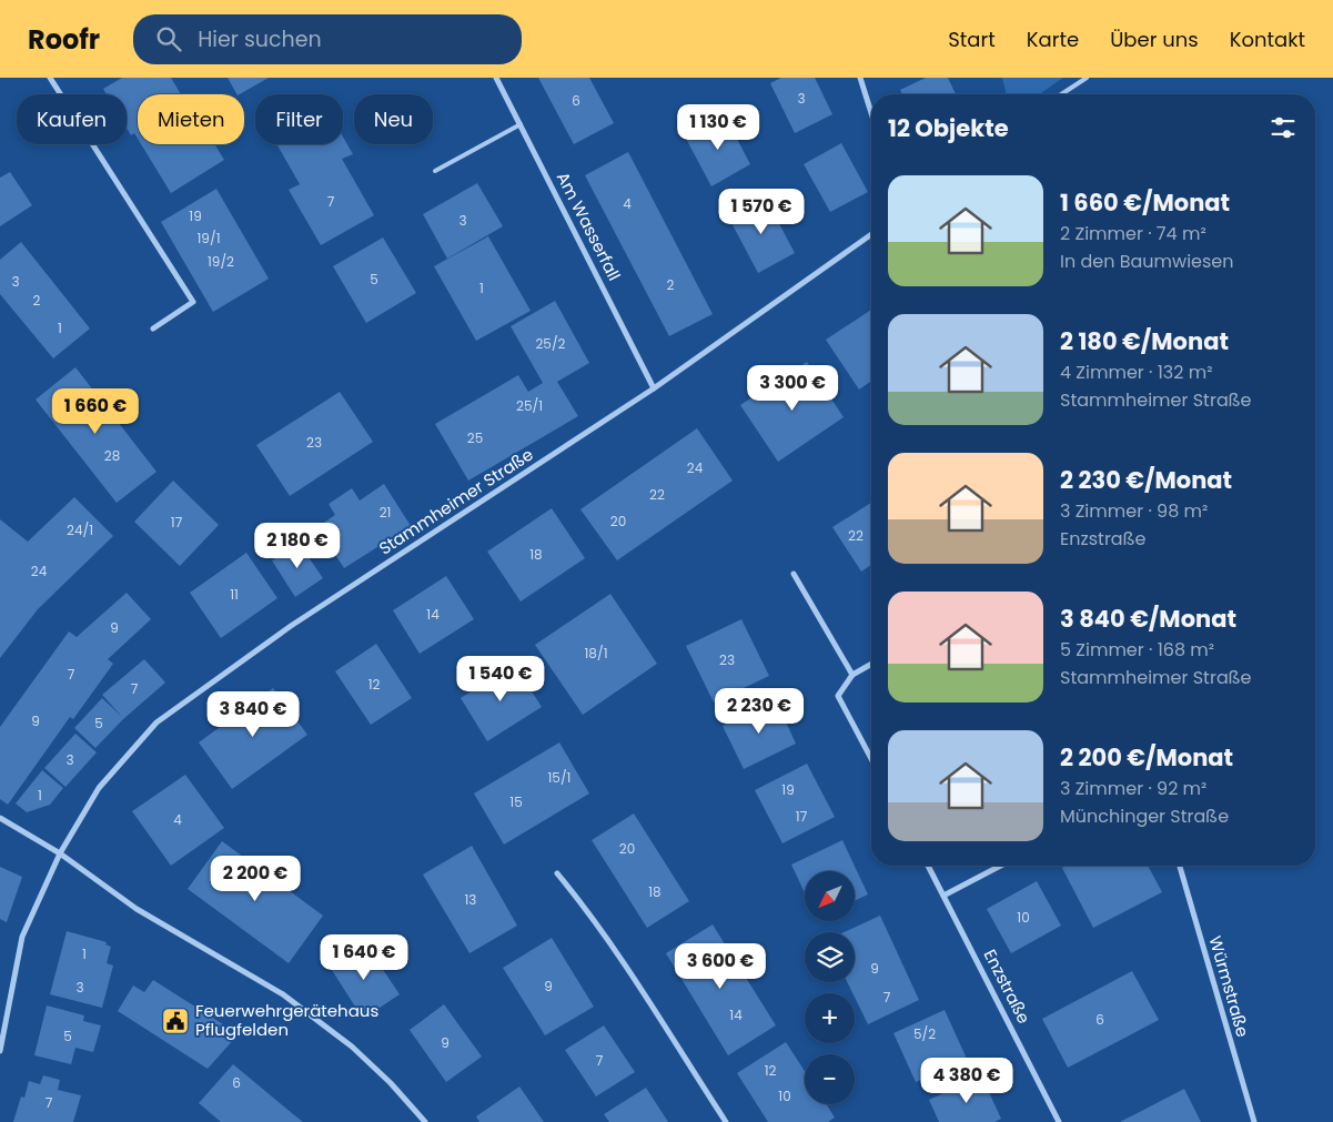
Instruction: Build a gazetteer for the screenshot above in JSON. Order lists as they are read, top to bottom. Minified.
{"streets":{"street":["Am Wasserfall","Stammheimer Straße","Enzstraße","Würmstraße"]},"crossings":[["Am Wasserfall","Stammheimer Straße"]],"places":{"public building":["Feuerwehrgerätehaus Pflugfelden"]},"house_numbers":["3","6","7","4","19","3","19/1","19/2","5","3","2","1","2","1","25/2","25/1","25","23","28","24","22","21","20","17","24/1","22","18","24","11","14","9","18/1","23","7","12","7","9","5","3","15/1","19","1","15","17","4","20","18","13","10","1","9","9","3","7","14","6","5/2","5","9","7","12","6","10","7"],"north":"bottom left","page":{"header":"Roofr","search":"Hier suchen","nav":["Start","Karte","Über uns","Kontakt"],"chip":["Kaufen","Mieten","Filter","Neu"],"heading":"12 Objekte","price":["1 130 €","1 570 €","3 300 €","1 660 €","2 180 €","1 540 €","2 230 €","3 840 €","2 200 €","1 640 €","3 600 €","4 380 €"],"list":[{"name":"1 660 €/Monat","note":"2 Zimmer · 74 m² · In den Baumwiesen"},{"name":"2 180 €/Monat","note":"4 Zimmer · 132 m² · Stammheimer Straße"},{"name":"2 230 €/Monat","note":"3 Zimmer · 98 m² · Enzstraße"},{"name":"3 840 €/Monat","note":"5 Zimmer · 168 m² · Stammheimer Straße"},{"name":"2 200 €/Monat","note":"3 Zimmer · 92 m² · Münchinger Straße"}],"map_buttons":["+","−"]}}
